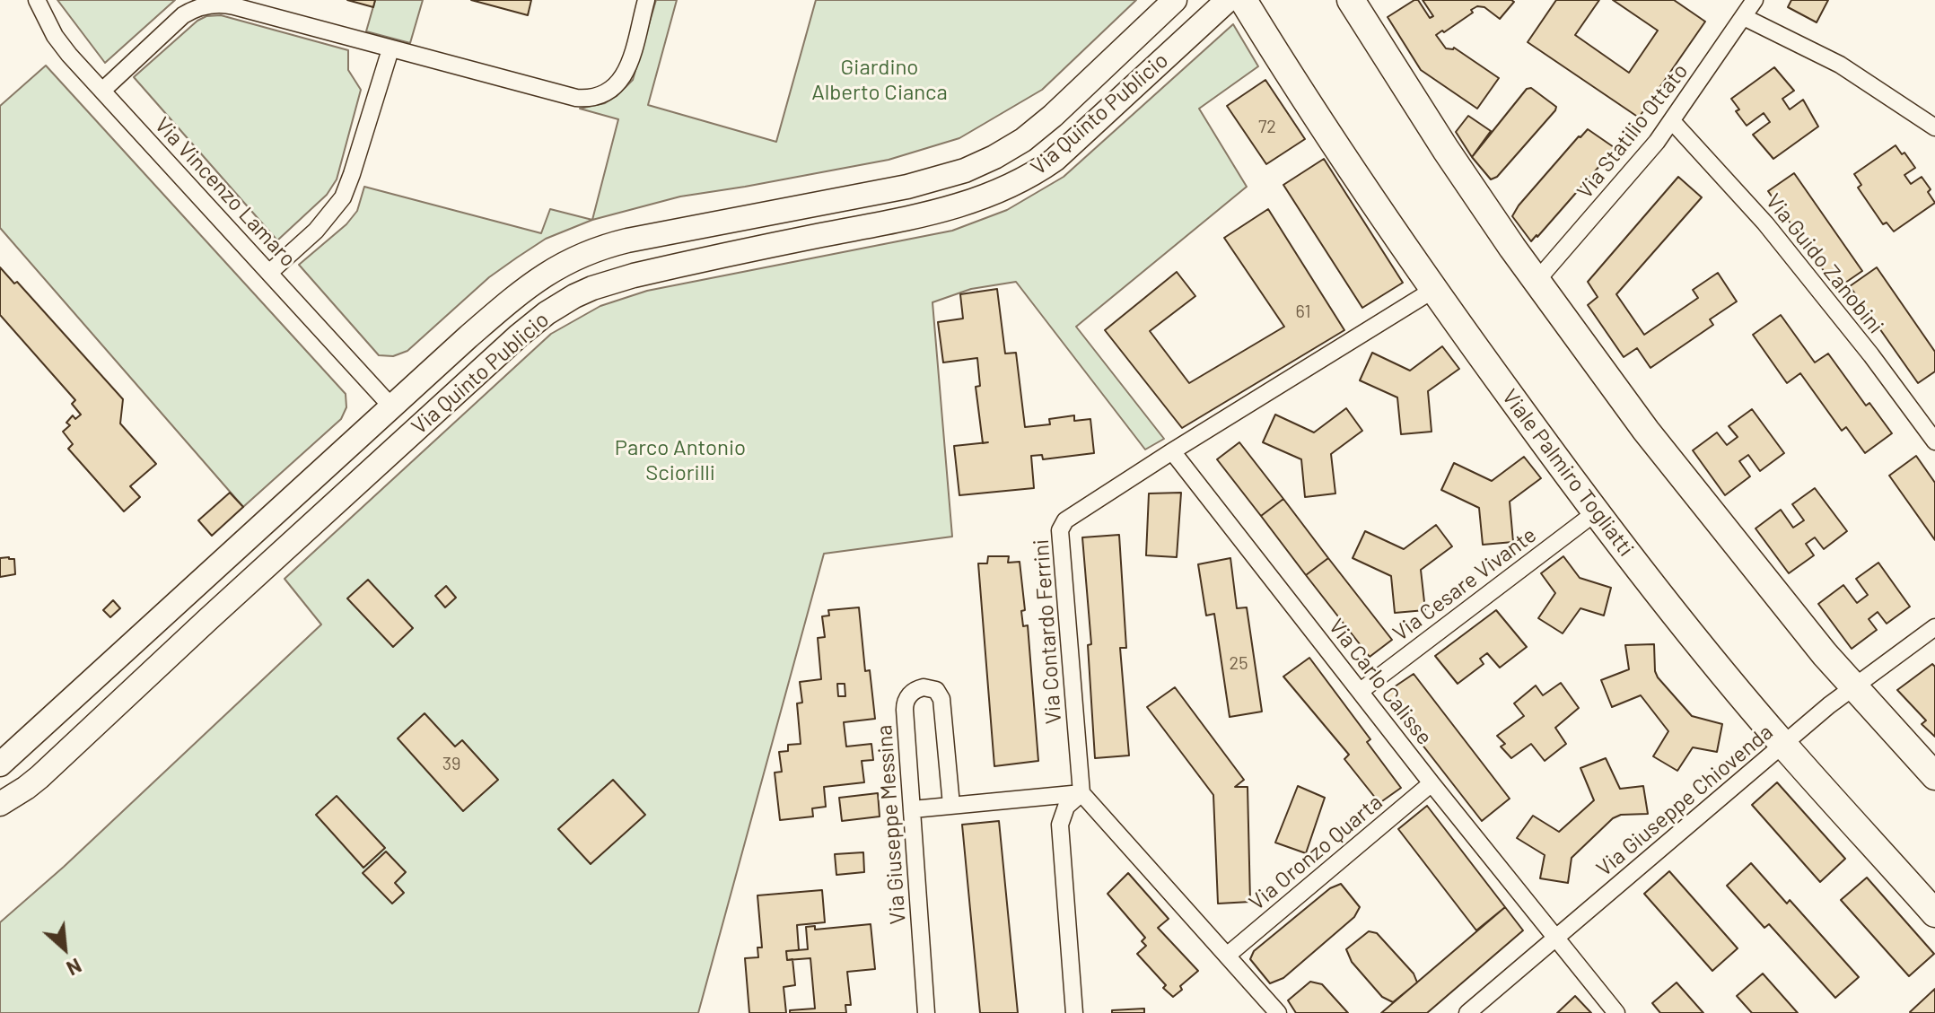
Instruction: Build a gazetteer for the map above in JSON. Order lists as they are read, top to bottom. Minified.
{"streets":{"main road":["Viale Palmiro Togliatti"],"street":["Via Quinto Publicio","Via Statilio Ottato","Via Vincenzo Lamaro","Via Guido Zanobini","Via Cesare Vivante","Via Contardo Ferrini","Via Carlo Calisse","Via Giuseppe Chiovenda","Via Giuseppe Messina","Via Oronzo Quarta"]},"crossings":[["Via Quinto Publicio","Via Vincenzo Lamaro"],["Via Statilio Ottato","Via Guido Zanobini"],["Viale Palmiro Togliatti","Via Cesare Vivante"],["Viale Palmiro Togliatti","Via Contardo Ferrini"],["Viale Palmiro Togliatti","Via Giuseppe Chiovenda"],["Via Cesare Vivante","Via Carlo Calisse"],["Via Contardo Ferrini","Via Carlo Calisse"],["Via Carlo Calisse","Via Giuseppe Chiovenda"],["Via Carlo Calisse","Via Oronzo Quarta"]],"parks":["Giardino Alberto Cianca","Parco Antonio Sciorilli"],"house_numbers":["72","61","25","39"],"north":"bottom right"}
